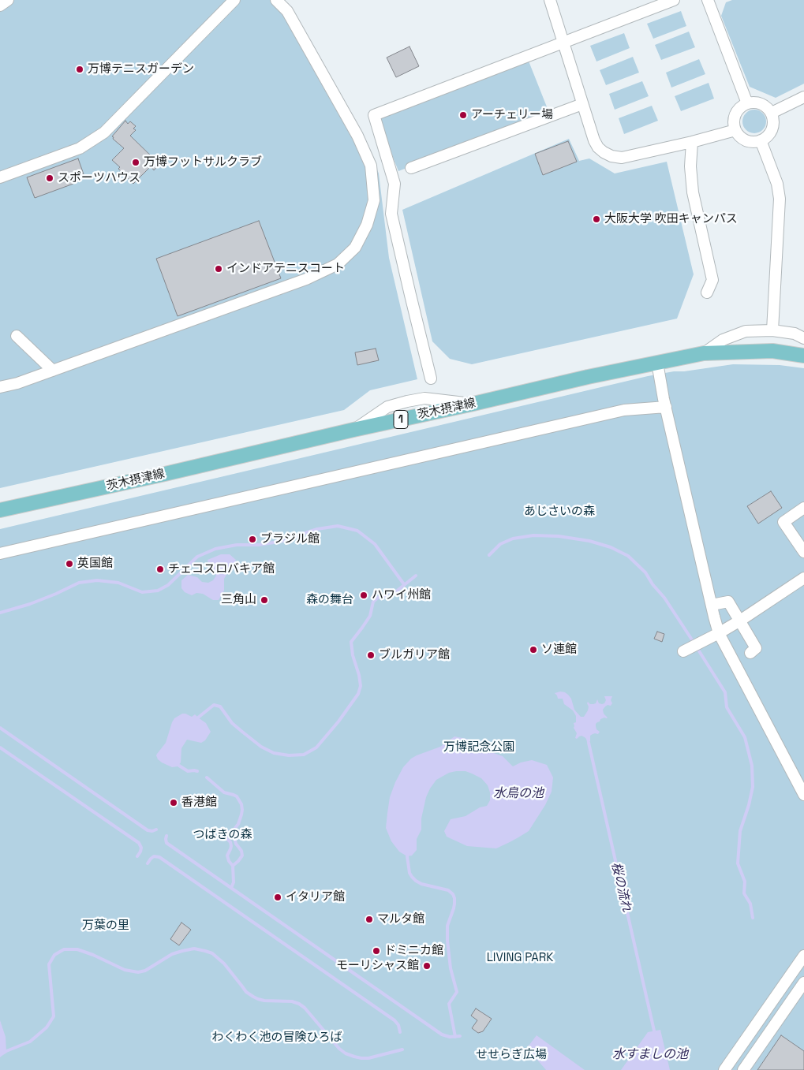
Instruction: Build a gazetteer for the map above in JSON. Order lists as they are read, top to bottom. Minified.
{"streets":{"main road":["茨木摂津線","1"]},"water":["水鳥の池","桜の流れ","水すましの池"],"parks":["あじさいの森","森の舞台","万博記念公園","つばきの森","万葉の里","LIVING PARK","わくわく池の冒険ひろば","せせらぎ広場"],"places":["万博テニスガーデン","アーチェリー場","万博フットサルクラブ","スポーツハウス","大阪大学 吹田キャンパス","インドアテニスコート","ブラジル館","英国館","チェコスロバキア館","ハワイ州館","三角山","ソ連館","ブルガリア館","香港館","イタリア館","マルタ館","ドミニカ館","モーリシャス館"]}
